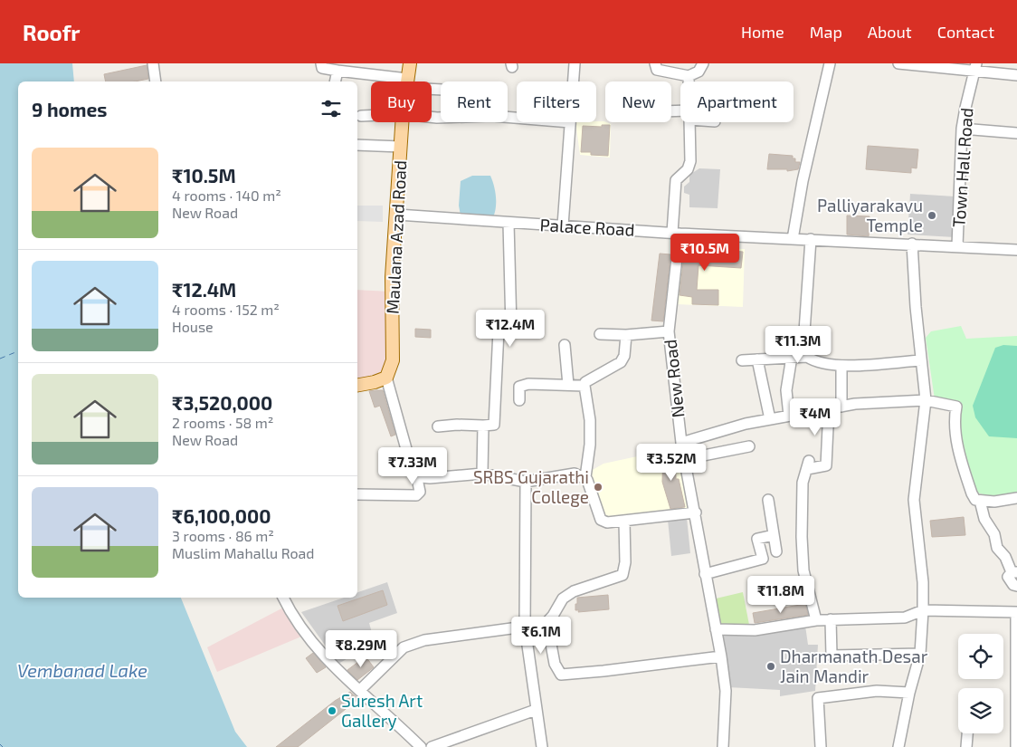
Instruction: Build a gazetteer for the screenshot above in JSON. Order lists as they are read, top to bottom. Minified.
{"streets":{"main road":["Maulana Azad Road"],"street":["Town Hall Road","Palace Road","New Road"]},"crossings":[["Town Hall Road","Palace Road"],["Palace Road","Maulana Azad Road"],["Palace Road","New Road"]],"water":["Vembanad Lake"],"places":["Palliyarakavu Temple","SRBS Gujarathi College","Dharmanath Desar Jain Mandir","Suresh Art Gallery"],"page":{"header":"Roofr","nav":["Home","Map","About","Contact"],"chip":["Buy","Rent","Filters","New","Apartment"],"heading":"9 homes","list":[{"name":"₹10.5M","note":"4 rooms · 140 m² · New Road"},{"name":"₹12.4M","note":"4 rooms · 152 m² · House"},{"name":"₹3,520,000","note":"2 rooms · 58 m² · New Road"},{"name":"₹6,100,000","note":"3 rooms · 86 m² · Muslim Mahallu Road"}],"price":["₹10.5M","₹12.4M","₹11.3M","₹4M","₹3.52M","₹7.33M","₹11.8M","₹6.1M","₹8.29M"]}}
